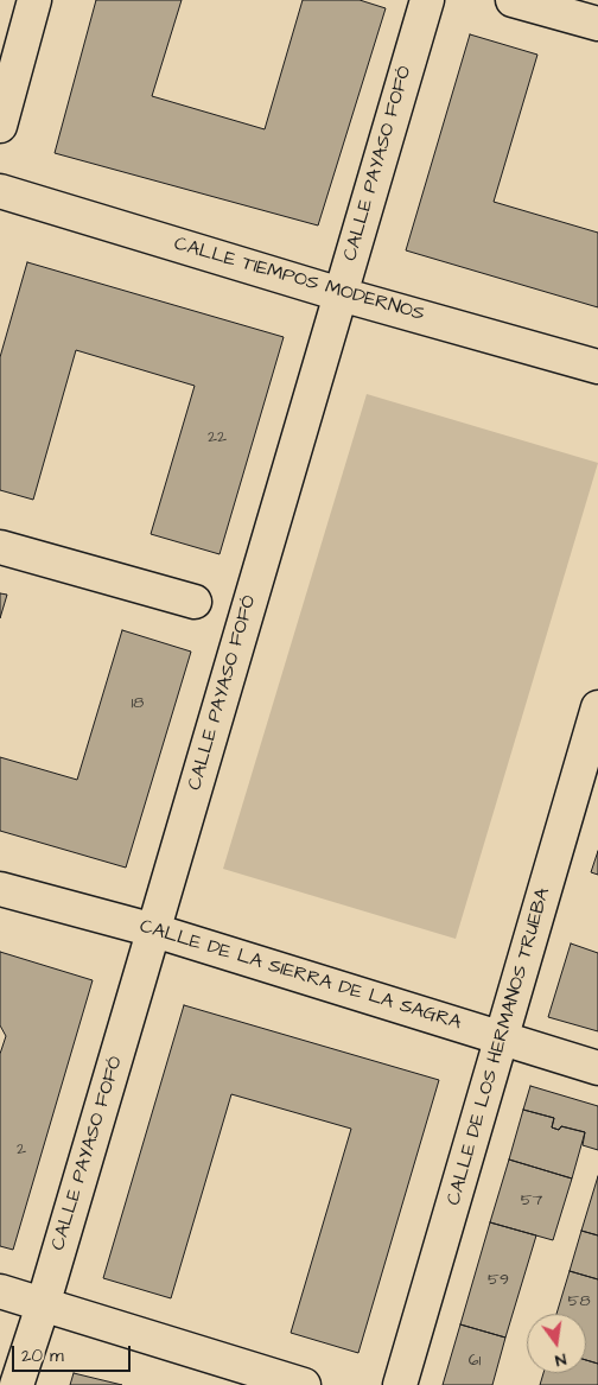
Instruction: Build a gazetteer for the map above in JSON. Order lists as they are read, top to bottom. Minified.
{"streets":{"street":["CALLE PAYASO FOFÓ","CALLE TIEMPOS MODERNOS","CALLE DE LA SIERRA DE LA SAGRA","CALLE DE LOS HERMANOS TRUEBA"]},"crossings":[["CALLE PAYASO FOFÓ","CALLE TIEMPOS MODERNOS"],["CALLE PAYASO FOFÓ","CALLE DE LA SIERRA DE LA SAGRA"],["CALLE DE LA SIERRA DE LA SAGRA","CALLE DE LOS HERMANOS TRUEBA"]],"house_numbers":["22","18","2","57","59","58","61"],"scale_bar":"20 m","north":"bottom"}
